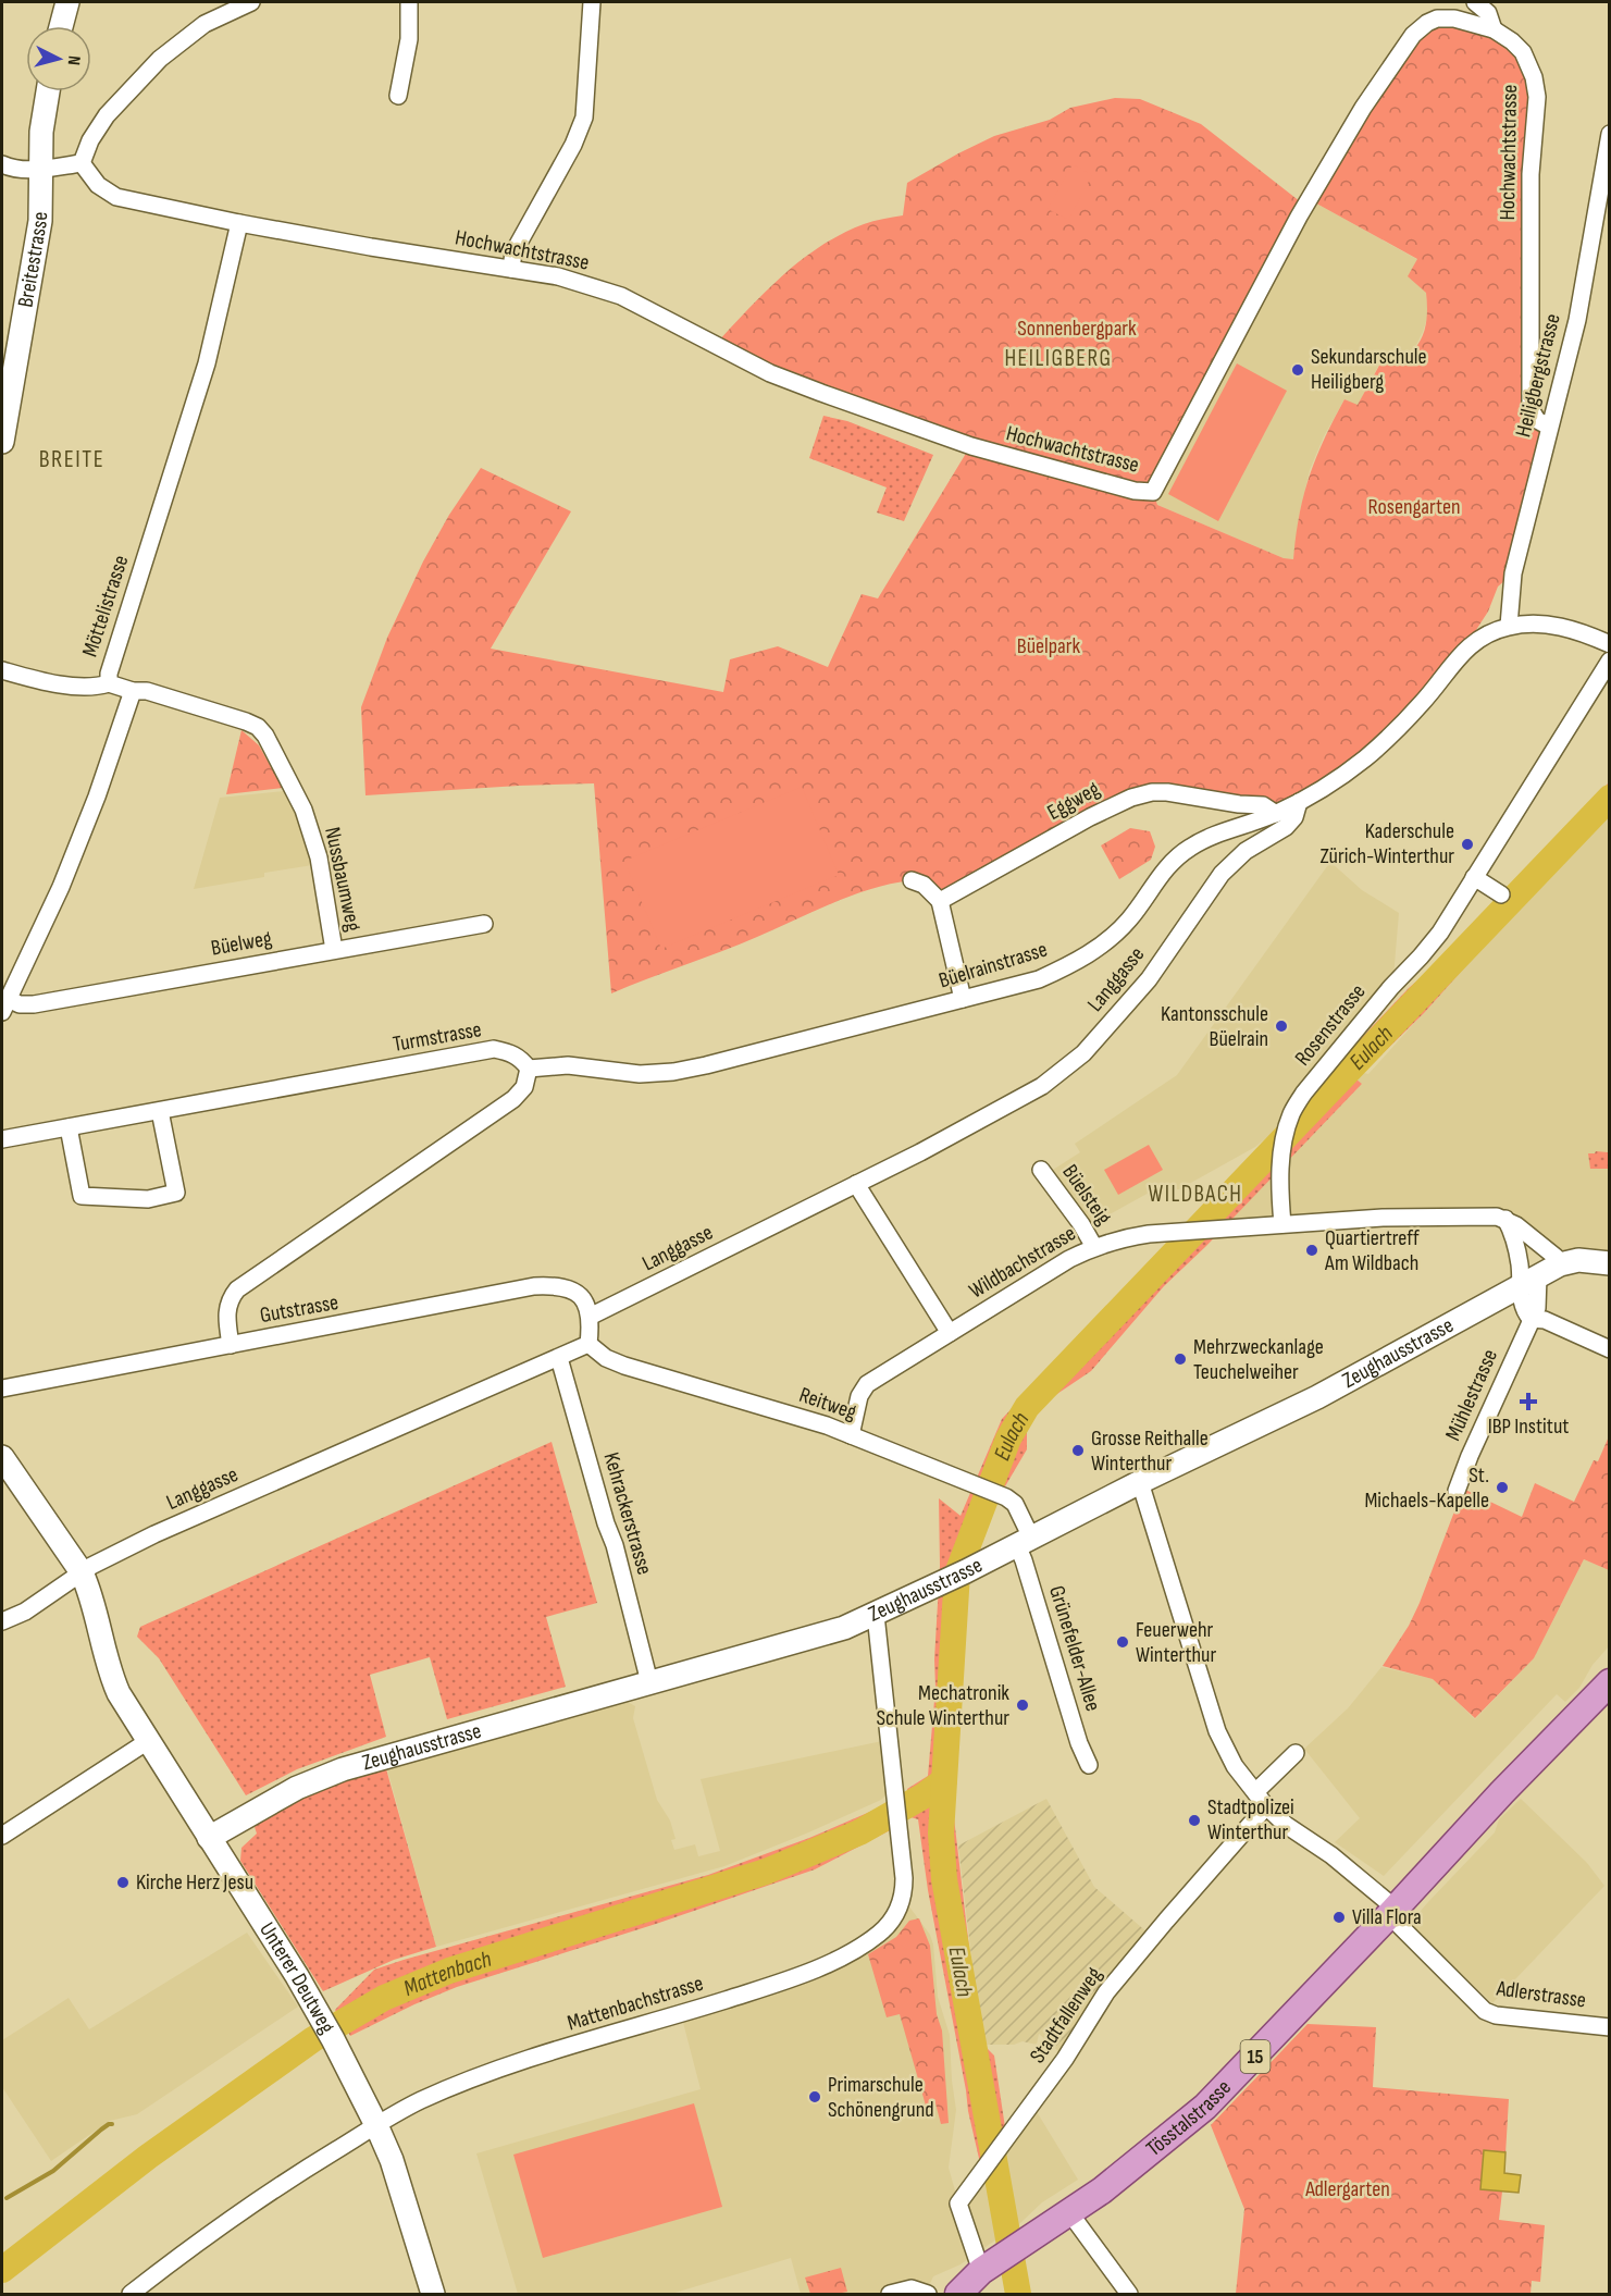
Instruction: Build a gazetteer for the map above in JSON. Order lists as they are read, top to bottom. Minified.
{"streets":{"main road":["15","Tösstalstrasse"],"street":["Hochwachtstrasse","Breitestrasse","Heiligbergstrasse","Möttelistrasse","Eggweg","Nussbaumweg","Büelweg","Büelrainstrasse","Langgasse","Rosenstrasse","Turmstrasse","Büelsteig","Wildbachstrasse","Gutstrasse","Zeughausstrasse","Mühlestrasse","Reitweg","Kehrackerstrasse","Grünefelder-Allee","Unterer Deutweg","Adlerstrasse","Mattenbachstrasse","Stadtfallenweg"]},"crossings":[["Hochwachtstrasse","Heiligbergstrasse"],["Hochwachtstrasse","Möttelistrasse"],["Heiligbergstrasse","Büelrainstrasse"],["Möttelistrasse","Nussbaumweg"],["Eggweg","Büelrainstrasse"],["Nussbaumweg","Büelweg"],["Büelrainstrasse","Langgasse"],["Büelrainstrasse","Turmstrasse"],["Langgasse","Gutstrasse"],["Langgasse","Reitweg"],["Langgasse","Kehrackerstrasse"],["Langgasse","Unterer Deutweg"],["Rosenstrasse","Wildbachstrasse"],["Büelsteig","Wildbachstrasse"],["Wildbachstrasse","Reitweg"],["Zeughausstrasse","Mühlestrasse"],["Zeughausstrasse","Reitweg"],["Zeughausstrasse","Kehrackerstrasse"],["Zeughausstrasse","Grünefelder-Allee"],["Zeughausstrasse","Unterer Deutweg"],["Zeughausstrasse","Adlerstrasse"],["Zeughausstrasse","Mattenbachstrasse"],["Reitweg","Grünefelder-Allee"],["Unterer Deutweg","Mattenbachstrasse"],["Adlerstrasse","Stadtfallenweg"],["Adlerstrasse","Tösstalstrasse"],["Stadtfallenweg","Tösstalstrasse"]],"districts":["HEILIGBERG","BREITE","WILDBACH"],"water":["Eulach","Mattenbach"],"parks":["Sonnenbergpark","Rosengarten","Büelpark","Adlergarten"],"places":{"other":["Sekundarschule Heiligberg","Kaderschule Zürich-Winterthur","Kantonsschule Büelrain","Quartiertreff Am Wildbach","Mehrzweckanlage Teuchelweiher","Grosse Reithalle Winterthur","St. Michaels-Kapelle","Feuerwehr Winterthur","Mechatronik Schule Winterthur","Stadtpolizei Winterthur","Kirche Herz Jesu","Villa Flora","Primarschule Schönengrund"],"health":["IBP Institut"]},"north":"right"}
